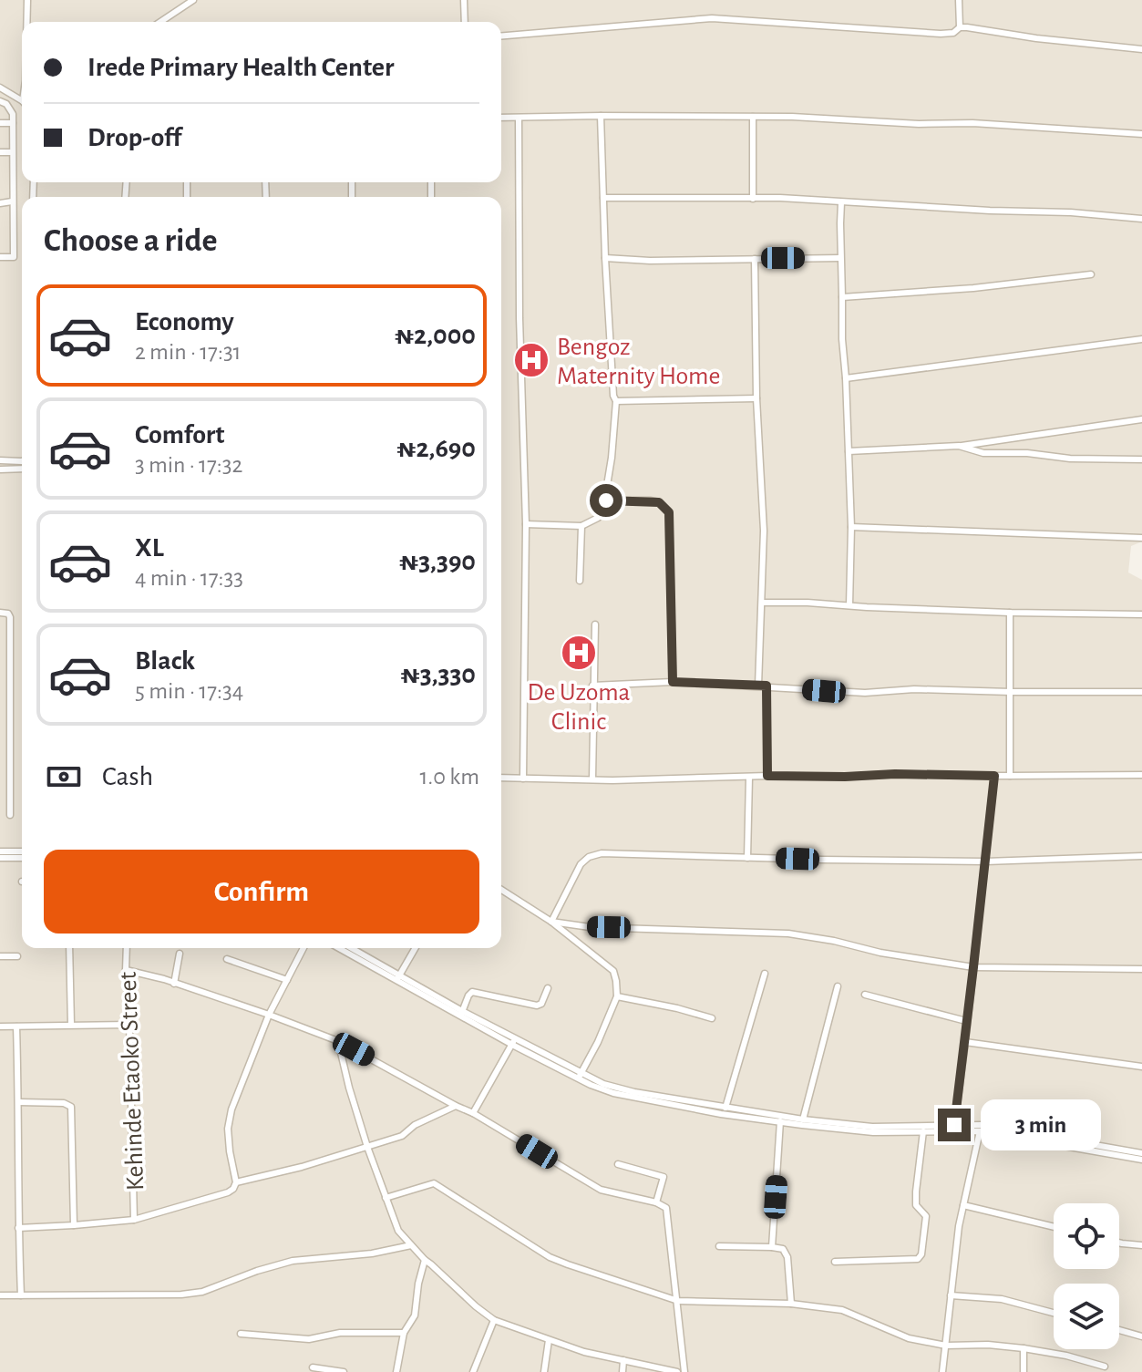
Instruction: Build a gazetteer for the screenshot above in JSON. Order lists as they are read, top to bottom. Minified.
{"streets":{"street":["Kehinde Etaoko Street"]},"places":{"hospital":["Bengoz Maternity Home","De Uzoma Clinic"]},"page":{"banner":["Irede Primary Health Center","Drop-off"],"heading":"Choose a ride","list":[{"name":"Economy","note":"2 min · 17:31","value":"₦2,000"},{"name":"Comfort","note":"3 min · 17:32","value":"₦2,690"},{"name":"XL","note":"4 min · 17:33","value":"₦3,390"},{"name":"Black","note":"5 min · 17:34","value":"₦3,330"}],"pay":["Cash","1.0 km"],"buttons":"Confirm","bubble":"3 min"}}
